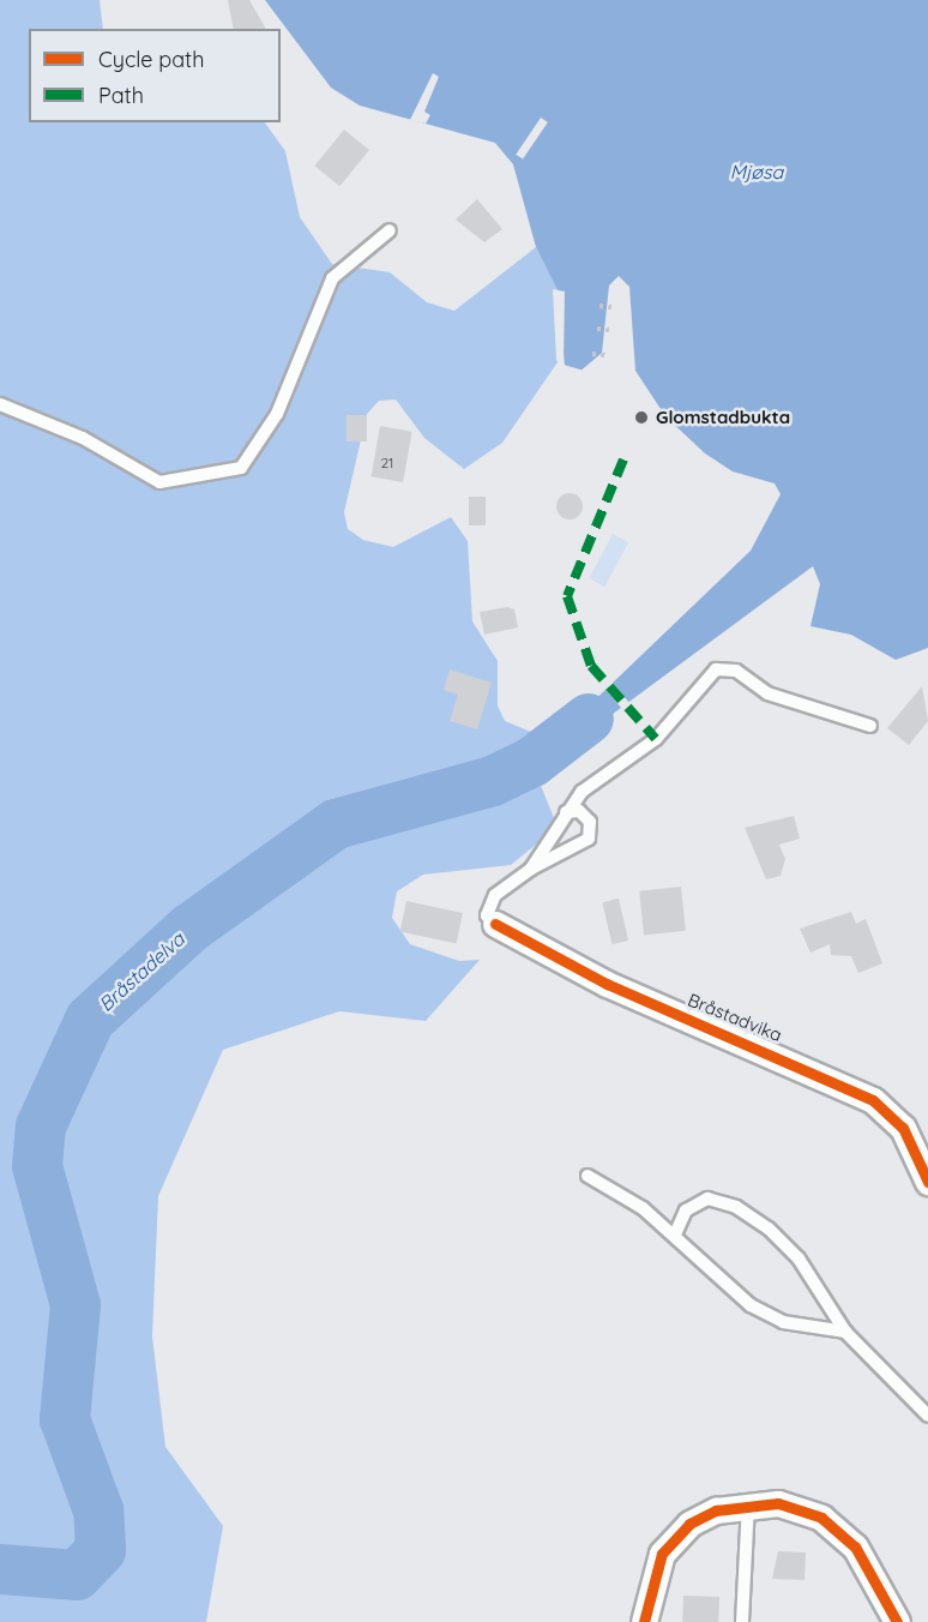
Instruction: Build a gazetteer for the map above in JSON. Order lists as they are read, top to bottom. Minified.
{"streets":{"street":["Bråstadvika"]},"water":["Mjøsa","Bråstadelva"],"places":["Glomstadbukta"],"house_numbers":["21"],"legend":["Cycle path","Path"]}
